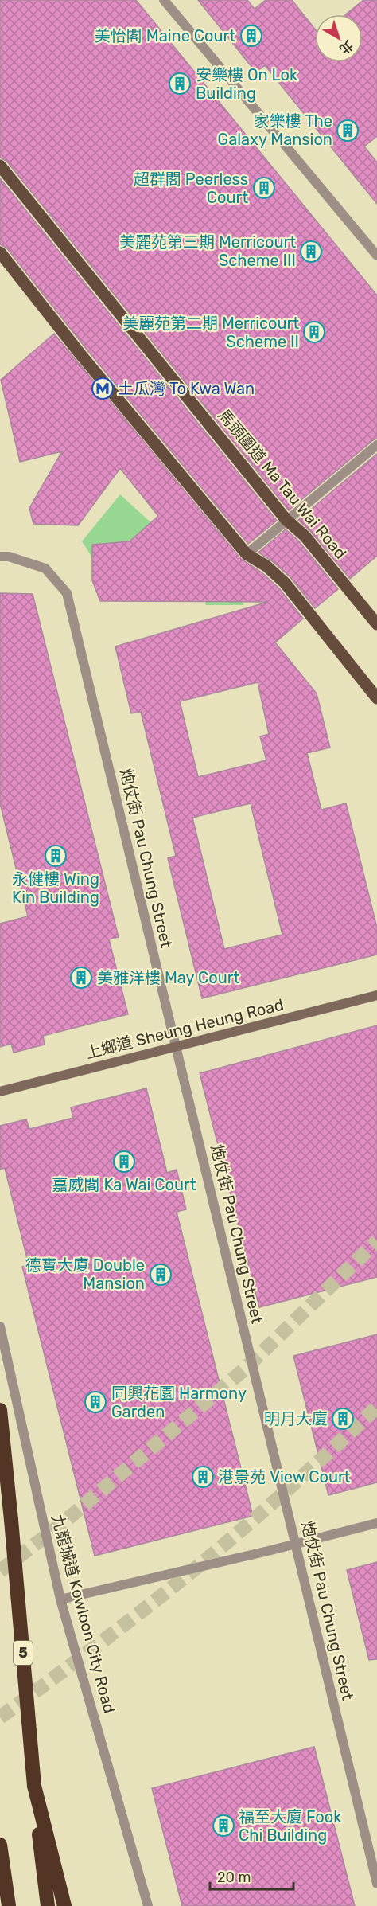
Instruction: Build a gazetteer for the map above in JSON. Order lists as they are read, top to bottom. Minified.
{"streets":{"highway":["5"],"main road":["馬頭圍道 Ma Tau Wai Road"],"street":["炮仗街 Pau Chung Street","上鄉道 Sheung Heung Road","九龍城道 Kowloon City Road"]},"crossings":[["炮仗街 Pau Chung Street","上鄉道 Sheung Heung Road"]],"places":{"building":["美怡閣 Maine Court","安樂樓 On Lok Building","家樂樓 The Galaxy Mansion","超群閣 Peerless Court","美麗苑第三期 Merricourt Scheme III","美麗苑第二期 Merricourt Scheme II","永健樓 Wing Kin Building","美雅洋樓 May Court","嘉威閣 Ka Wai Court","德寶大廈 Double Mansion","同興花園 Harmony Garden","明月大廈","港景苑 View Court","福至大廈 Fook Chi Building"],"metro station":["土瓜灣 To Kwa Wan"]},"scale_bar":"20 m","north":"bottom right"}
